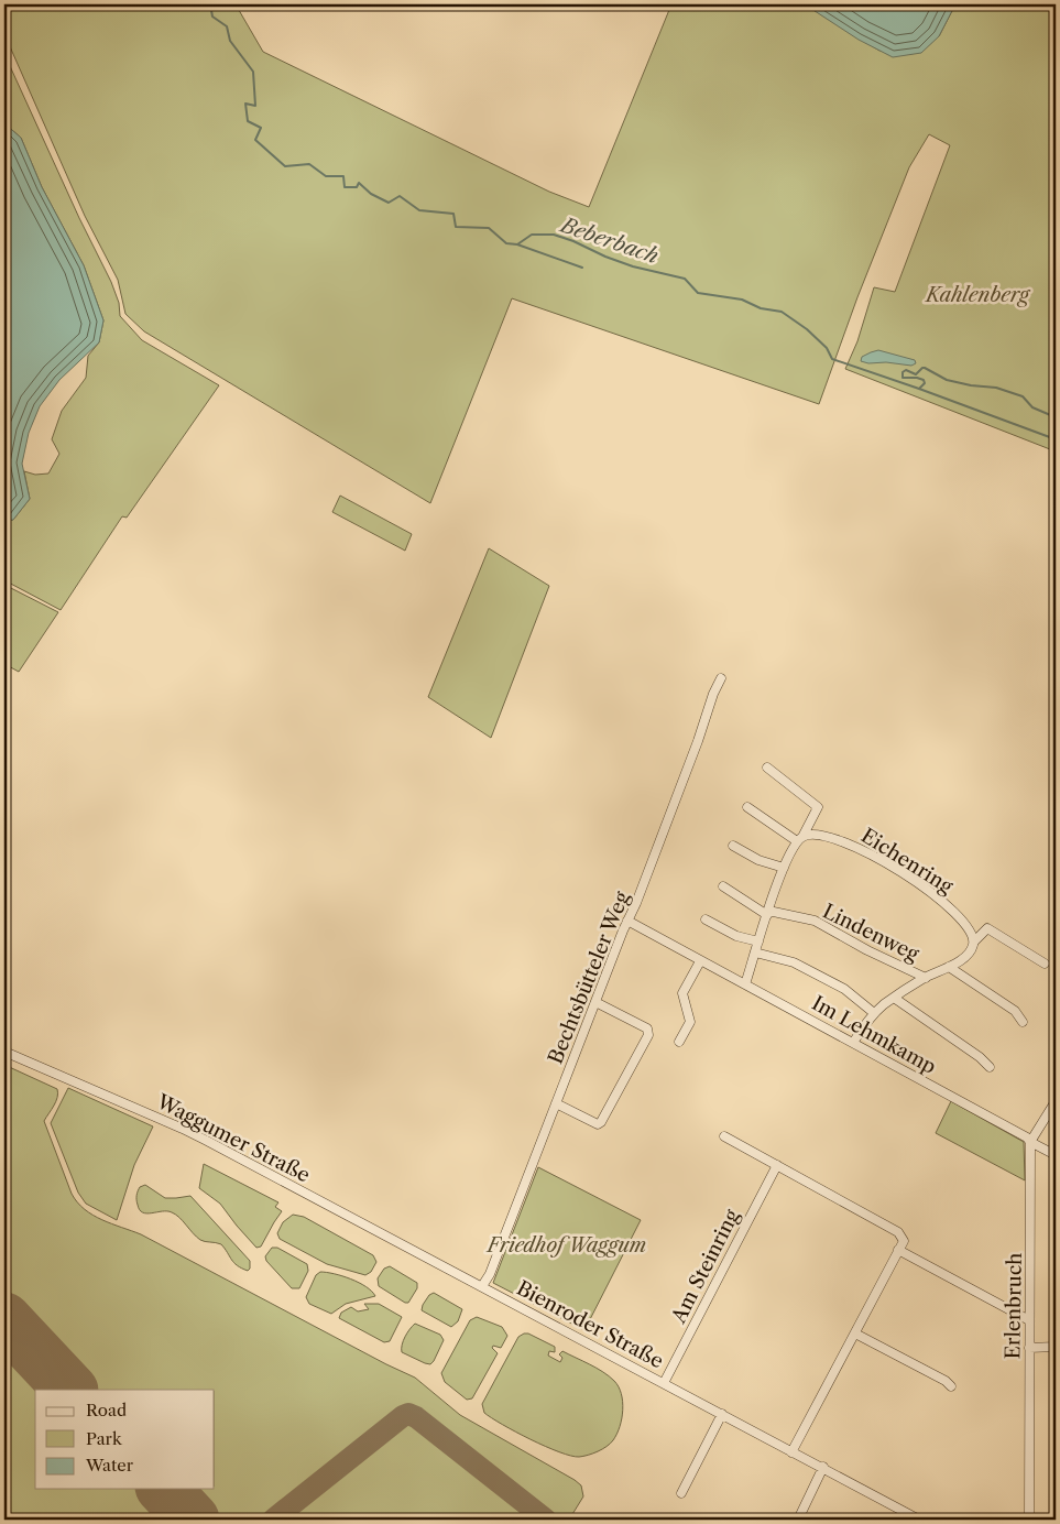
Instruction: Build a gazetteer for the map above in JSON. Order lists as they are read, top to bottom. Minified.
{"streets":{"street":["Eichenring","Lindenweg","Bechtsbütteler Weg","Im Lehmkamp","Waggumer Straße","Am Steinring","Erlenbruch","Bienroder Straße"]},"crossings":[["Bechtsbütteler Weg","Im Lehmkamp"],["Bechtsbütteler Weg","Bienroder Straße"],["Im Lehmkamp","Erlenbruch"],["Waggumer Straße","Bienroder Straße"],["Am Steinring","Bienroder Straße"]],"water":["Beberbach"],"parks":["Kahlenberg","Friedhof Waggum"],"legend":["Road","Park","Water"]}
